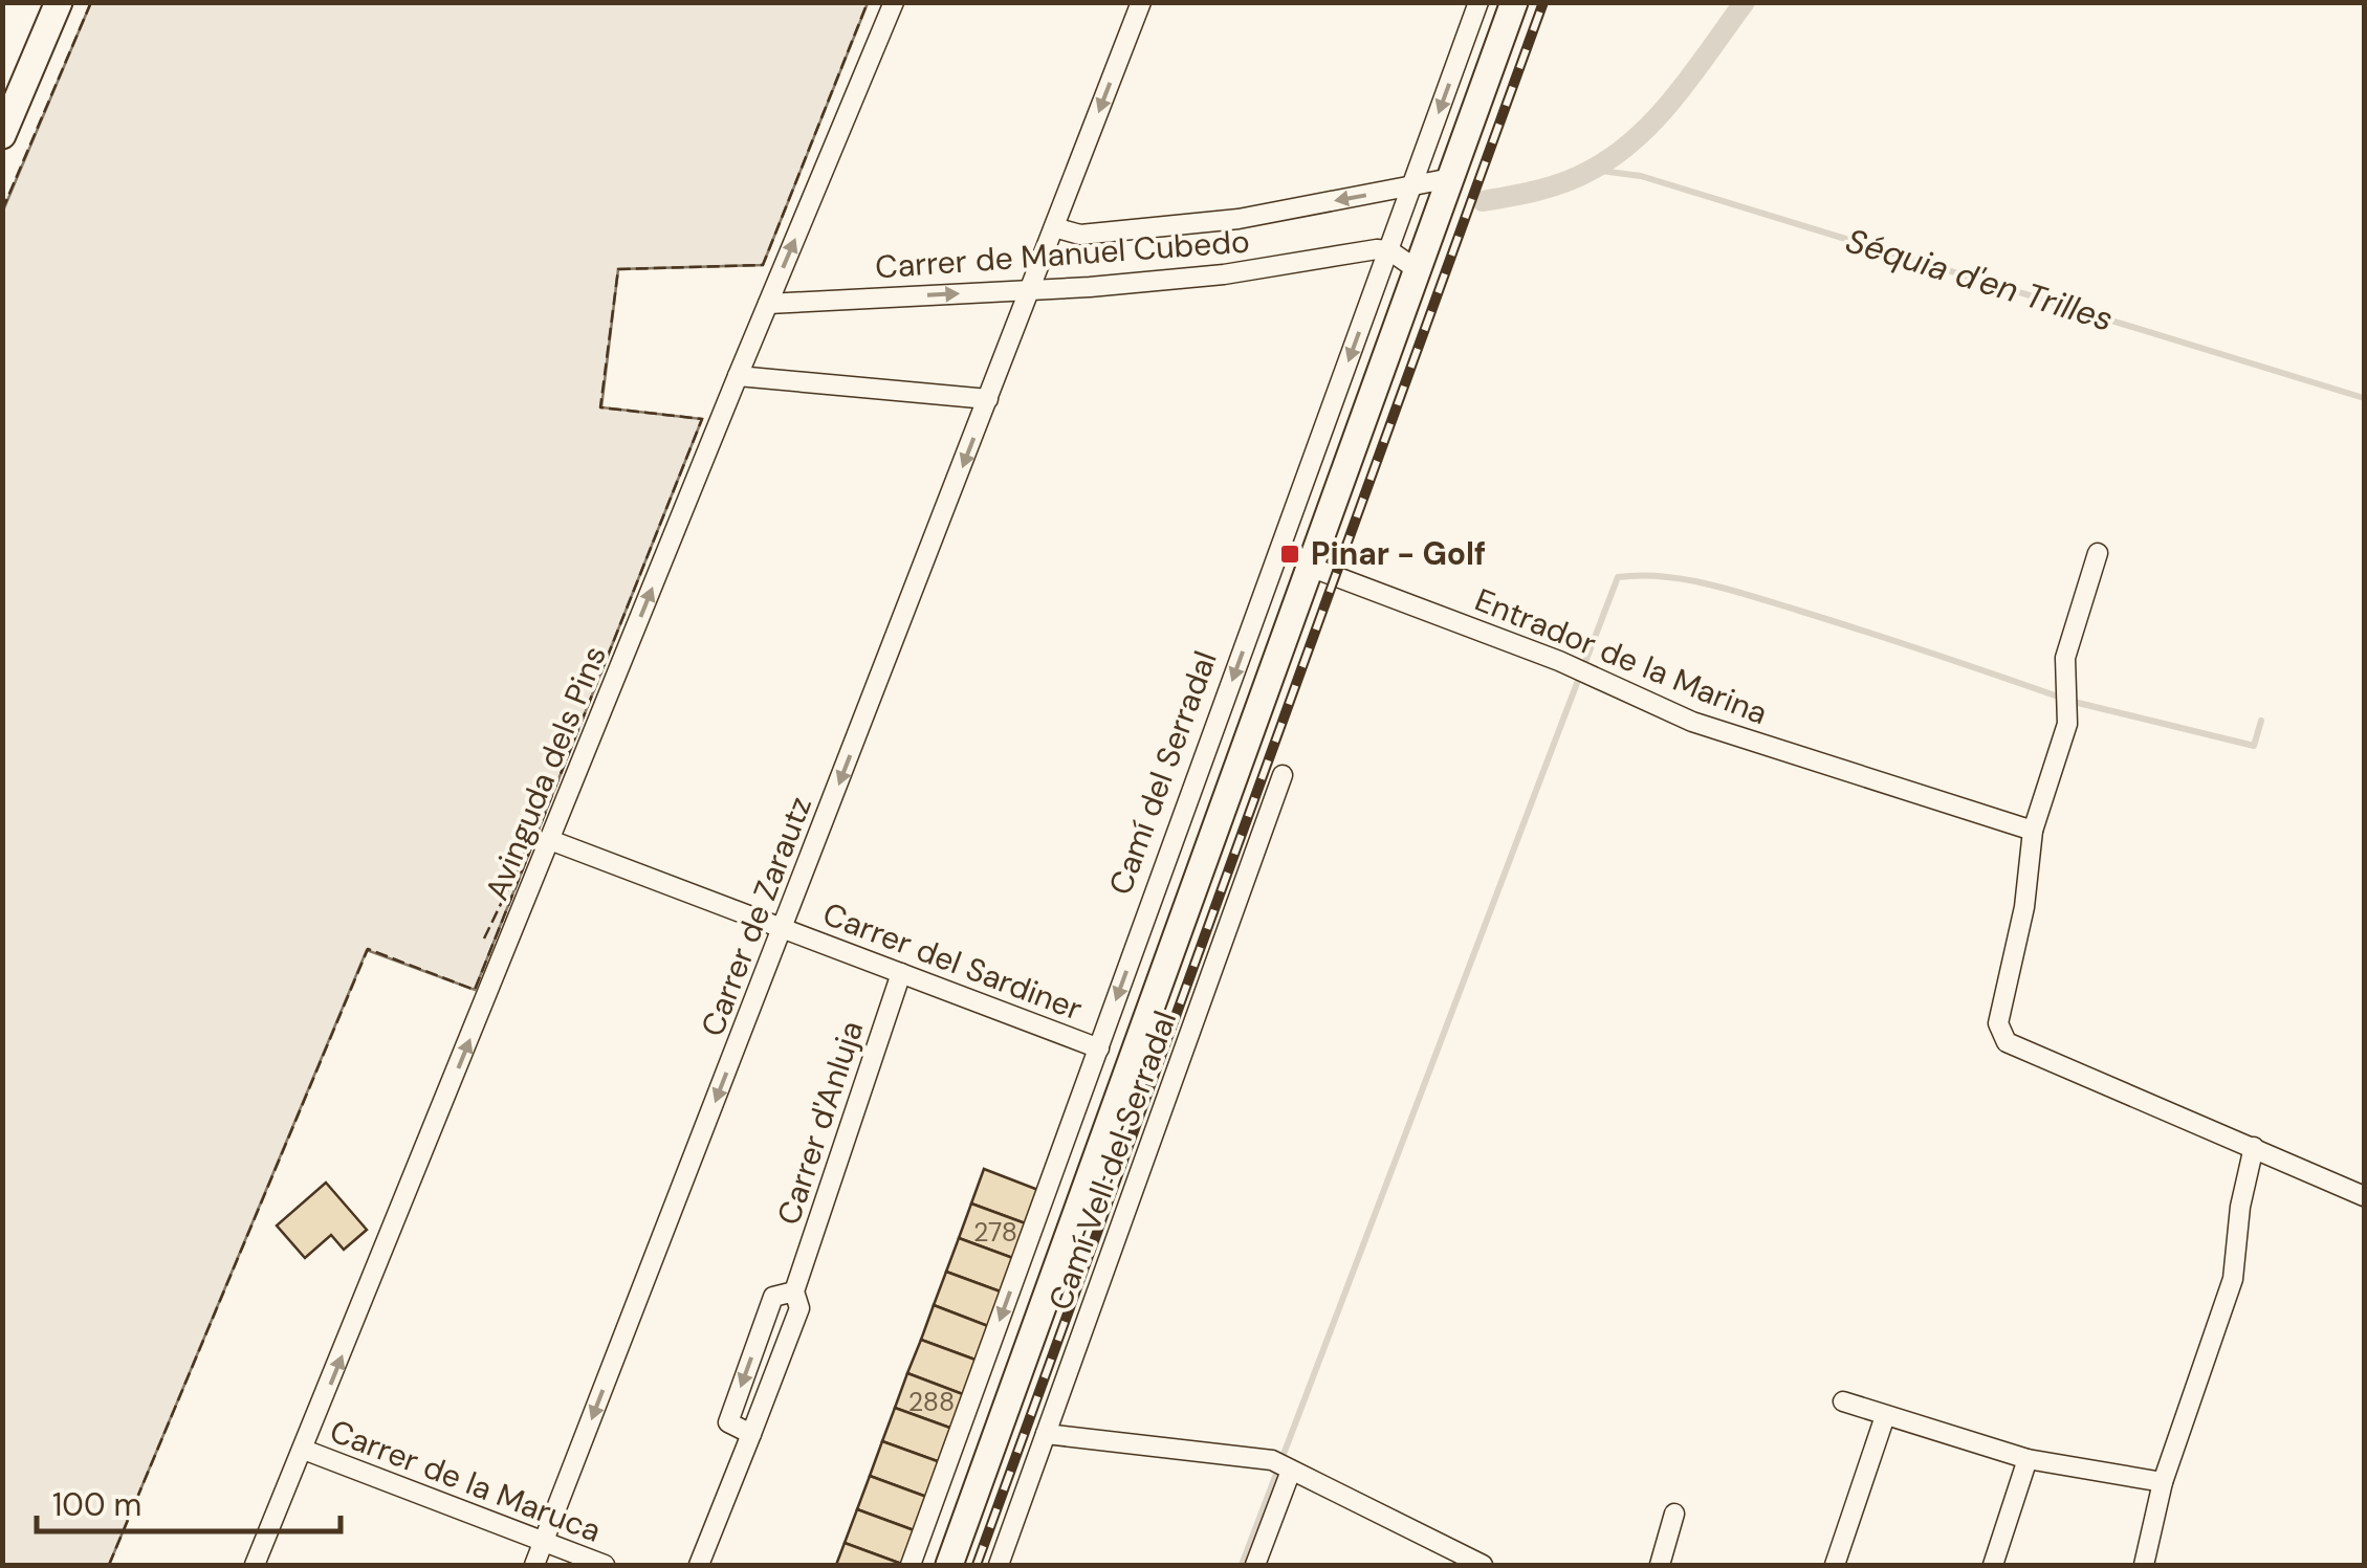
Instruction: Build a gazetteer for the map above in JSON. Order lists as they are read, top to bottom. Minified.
{"streets":{"street":["Carrer de Manuel Cubedo","Entrador de la Marina","Avinguda dels Pins","Camí del Serradal","Carrer de Zarautz","Carrer del Sardiner","Carrer d'Anluja","Camí Vell del Serradal","Carrer de la Maruca"]},"crossings":[["Carrer de Manuel Cubedo","Avinguda dels Pins"],["Carrer de Manuel Cubedo","Camí del Serradal"],["Carrer de Manuel Cubedo","Carrer de Zarautz"],["Avinguda dels Pins","Carrer del Sardiner"],["Avinguda dels Pins","Carrer de la Maruca"],["Camí del Serradal","Carrer del Sardiner"],["Carrer de Zarautz","Carrer del Sardiner"],["Carrer de Zarautz","Carrer de la Maruca"],["Carrer del Sardiner","Carrer d'Anluja"]],"one_way":["Avinguda dels Pins","Carrer de Zarautz"],"water":["Séquia d'en Trilles"],"places":{"transit":["Pinar - Golf"]},"house_numbers":["278","288"],"scale_bar":"100 m"}
